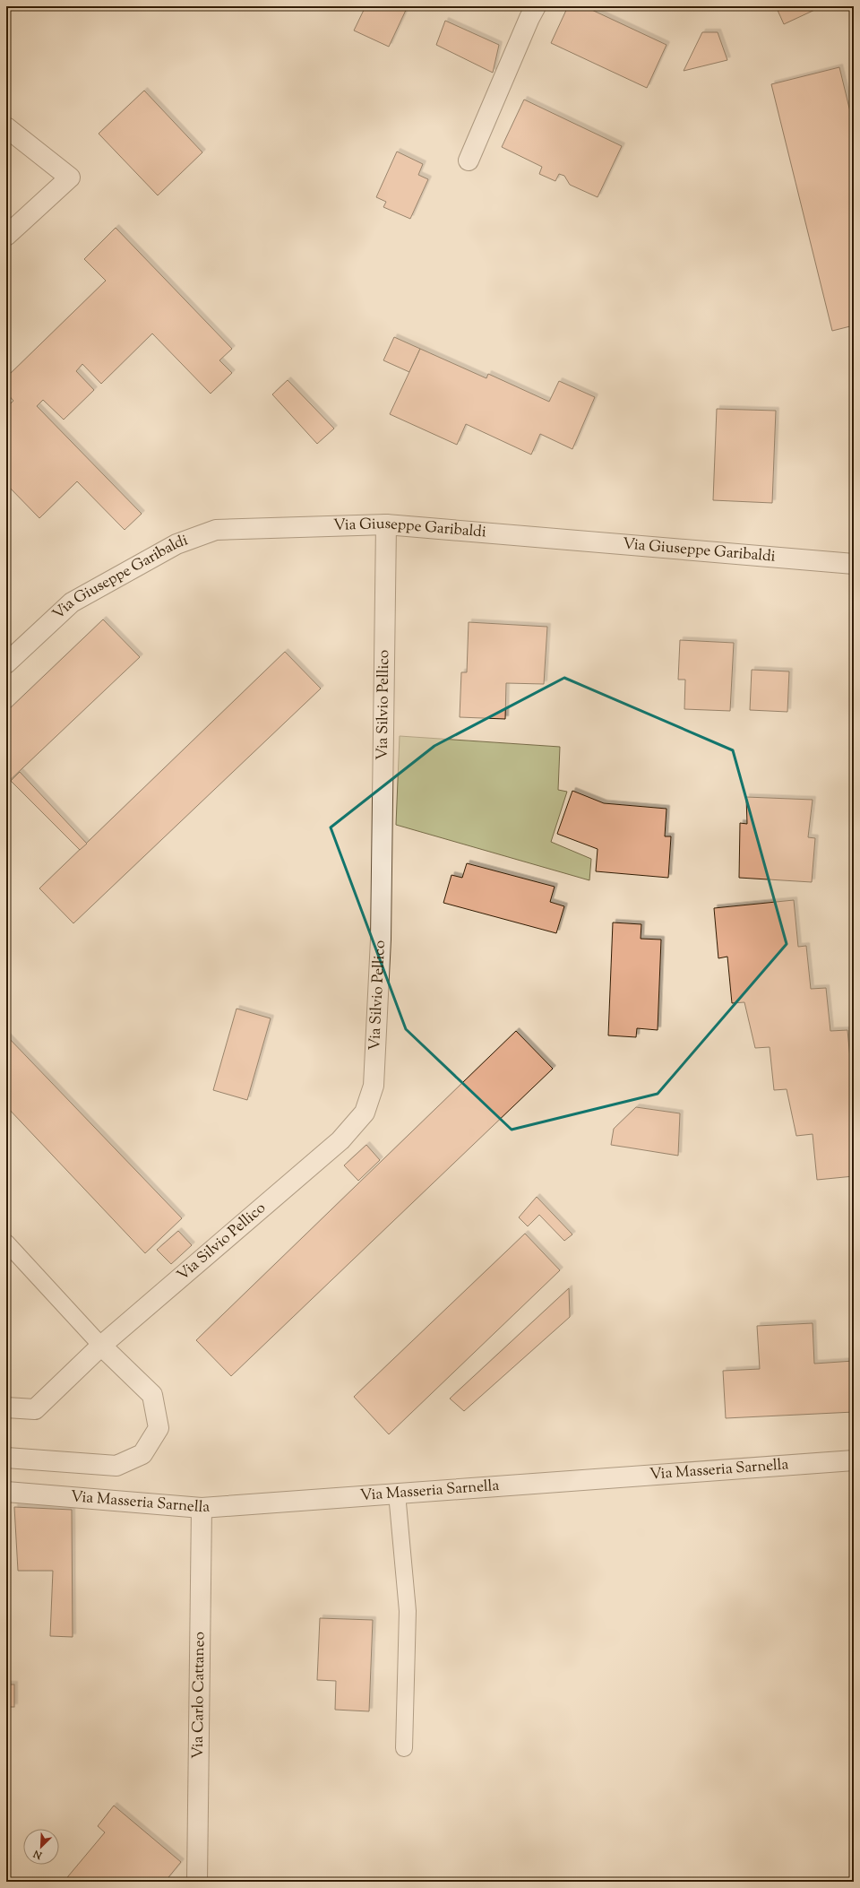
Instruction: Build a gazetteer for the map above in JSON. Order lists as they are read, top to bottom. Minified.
{"streets":{"street":["Via Giuseppe Garibaldi","Via Silvio Pellico","Via Masseria Sarnella","Via Carlo Cattaneo"]},"crossings":[["Via Giuseppe Garibaldi","Via Silvio Pellico"],["Via Masseria Sarnella","Via Carlo Cattaneo"]],"north":"bottom left"}
